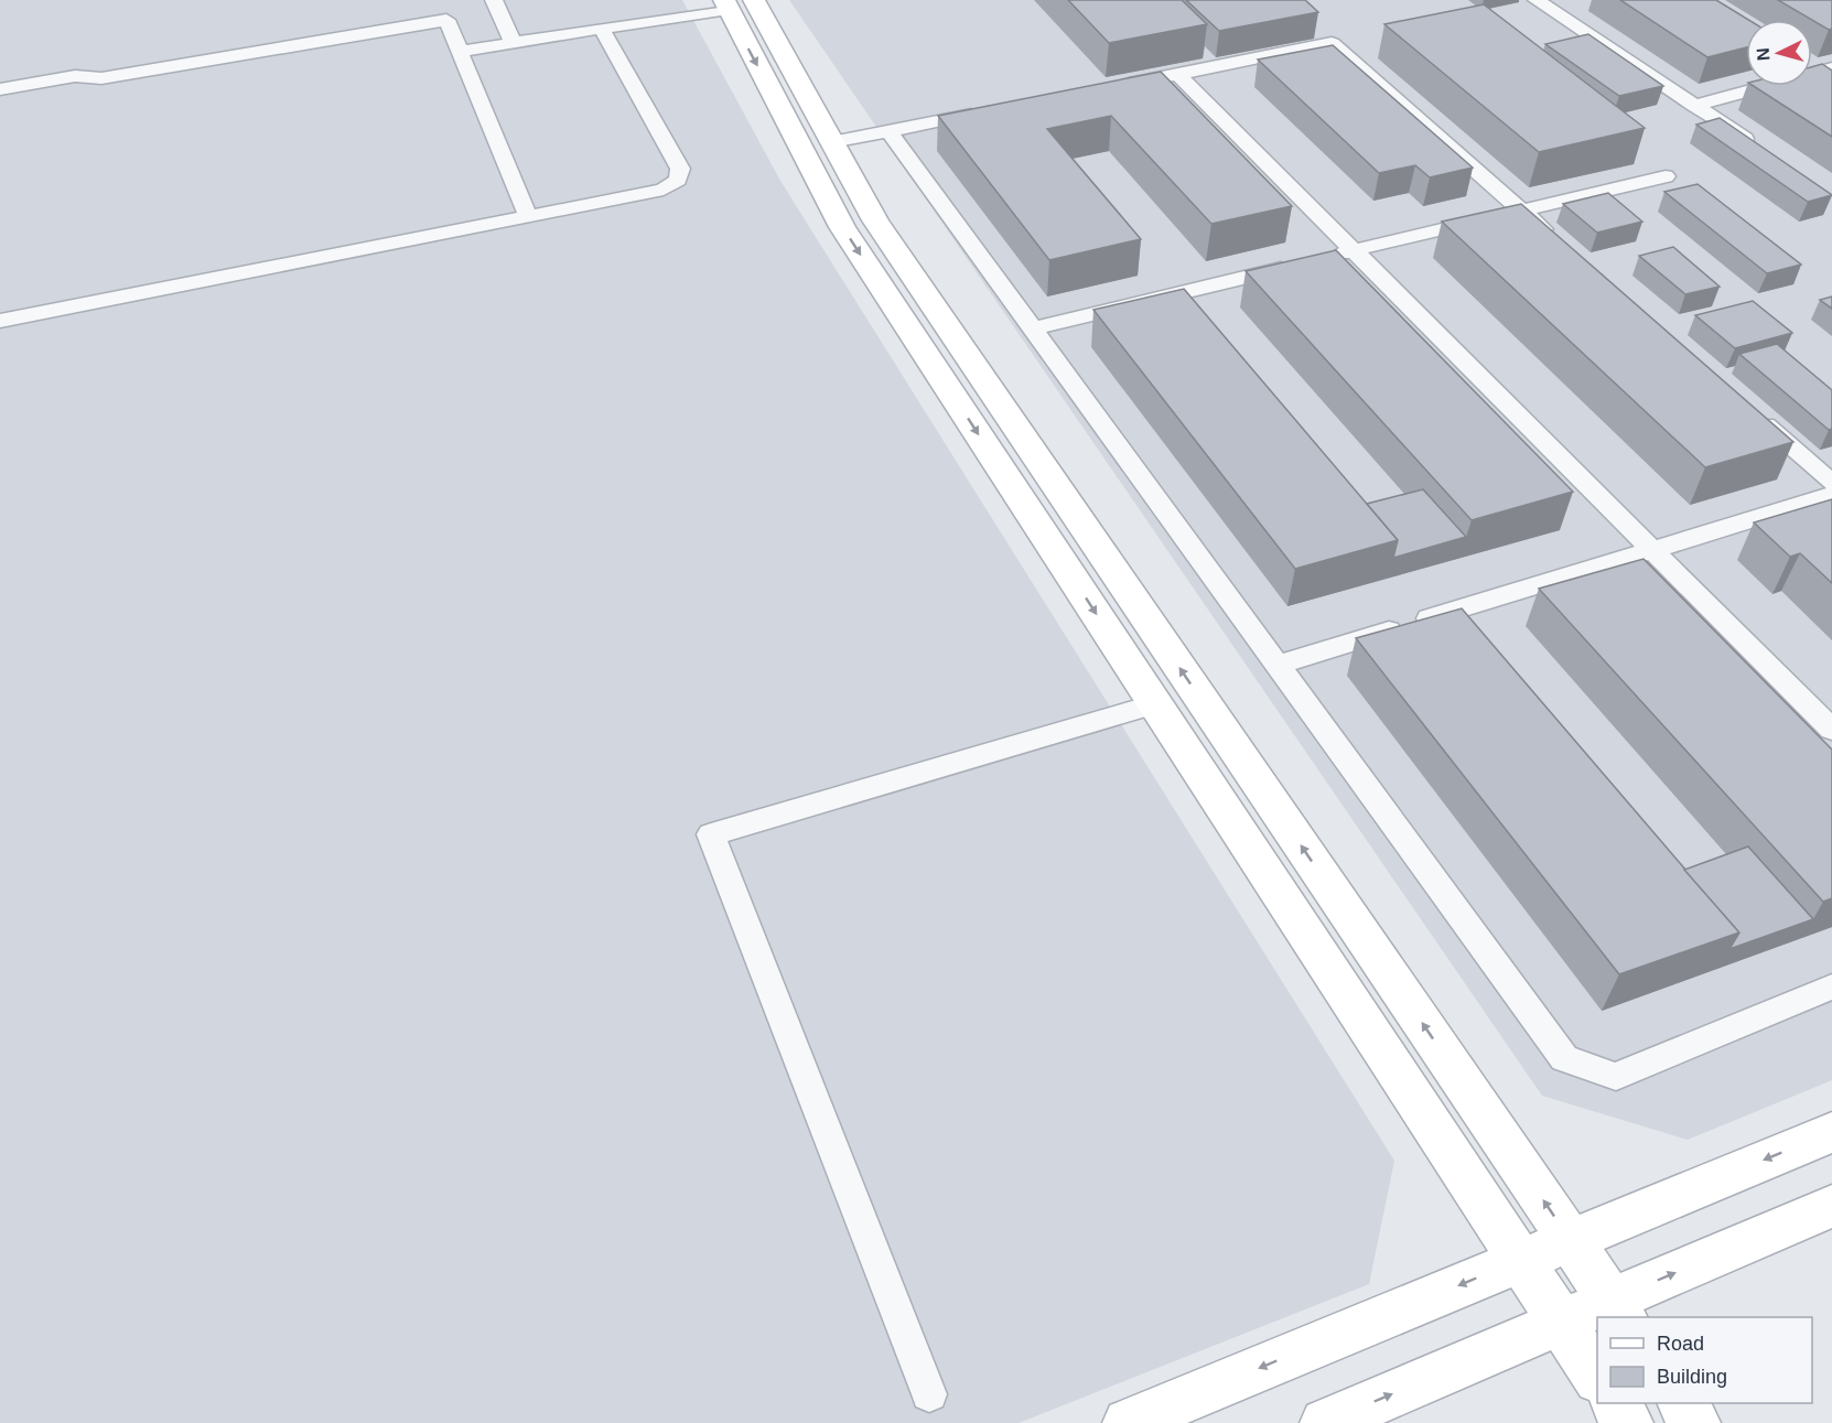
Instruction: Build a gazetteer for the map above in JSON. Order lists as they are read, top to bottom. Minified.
{"legend":["Road","Building"],"north":"left"}
